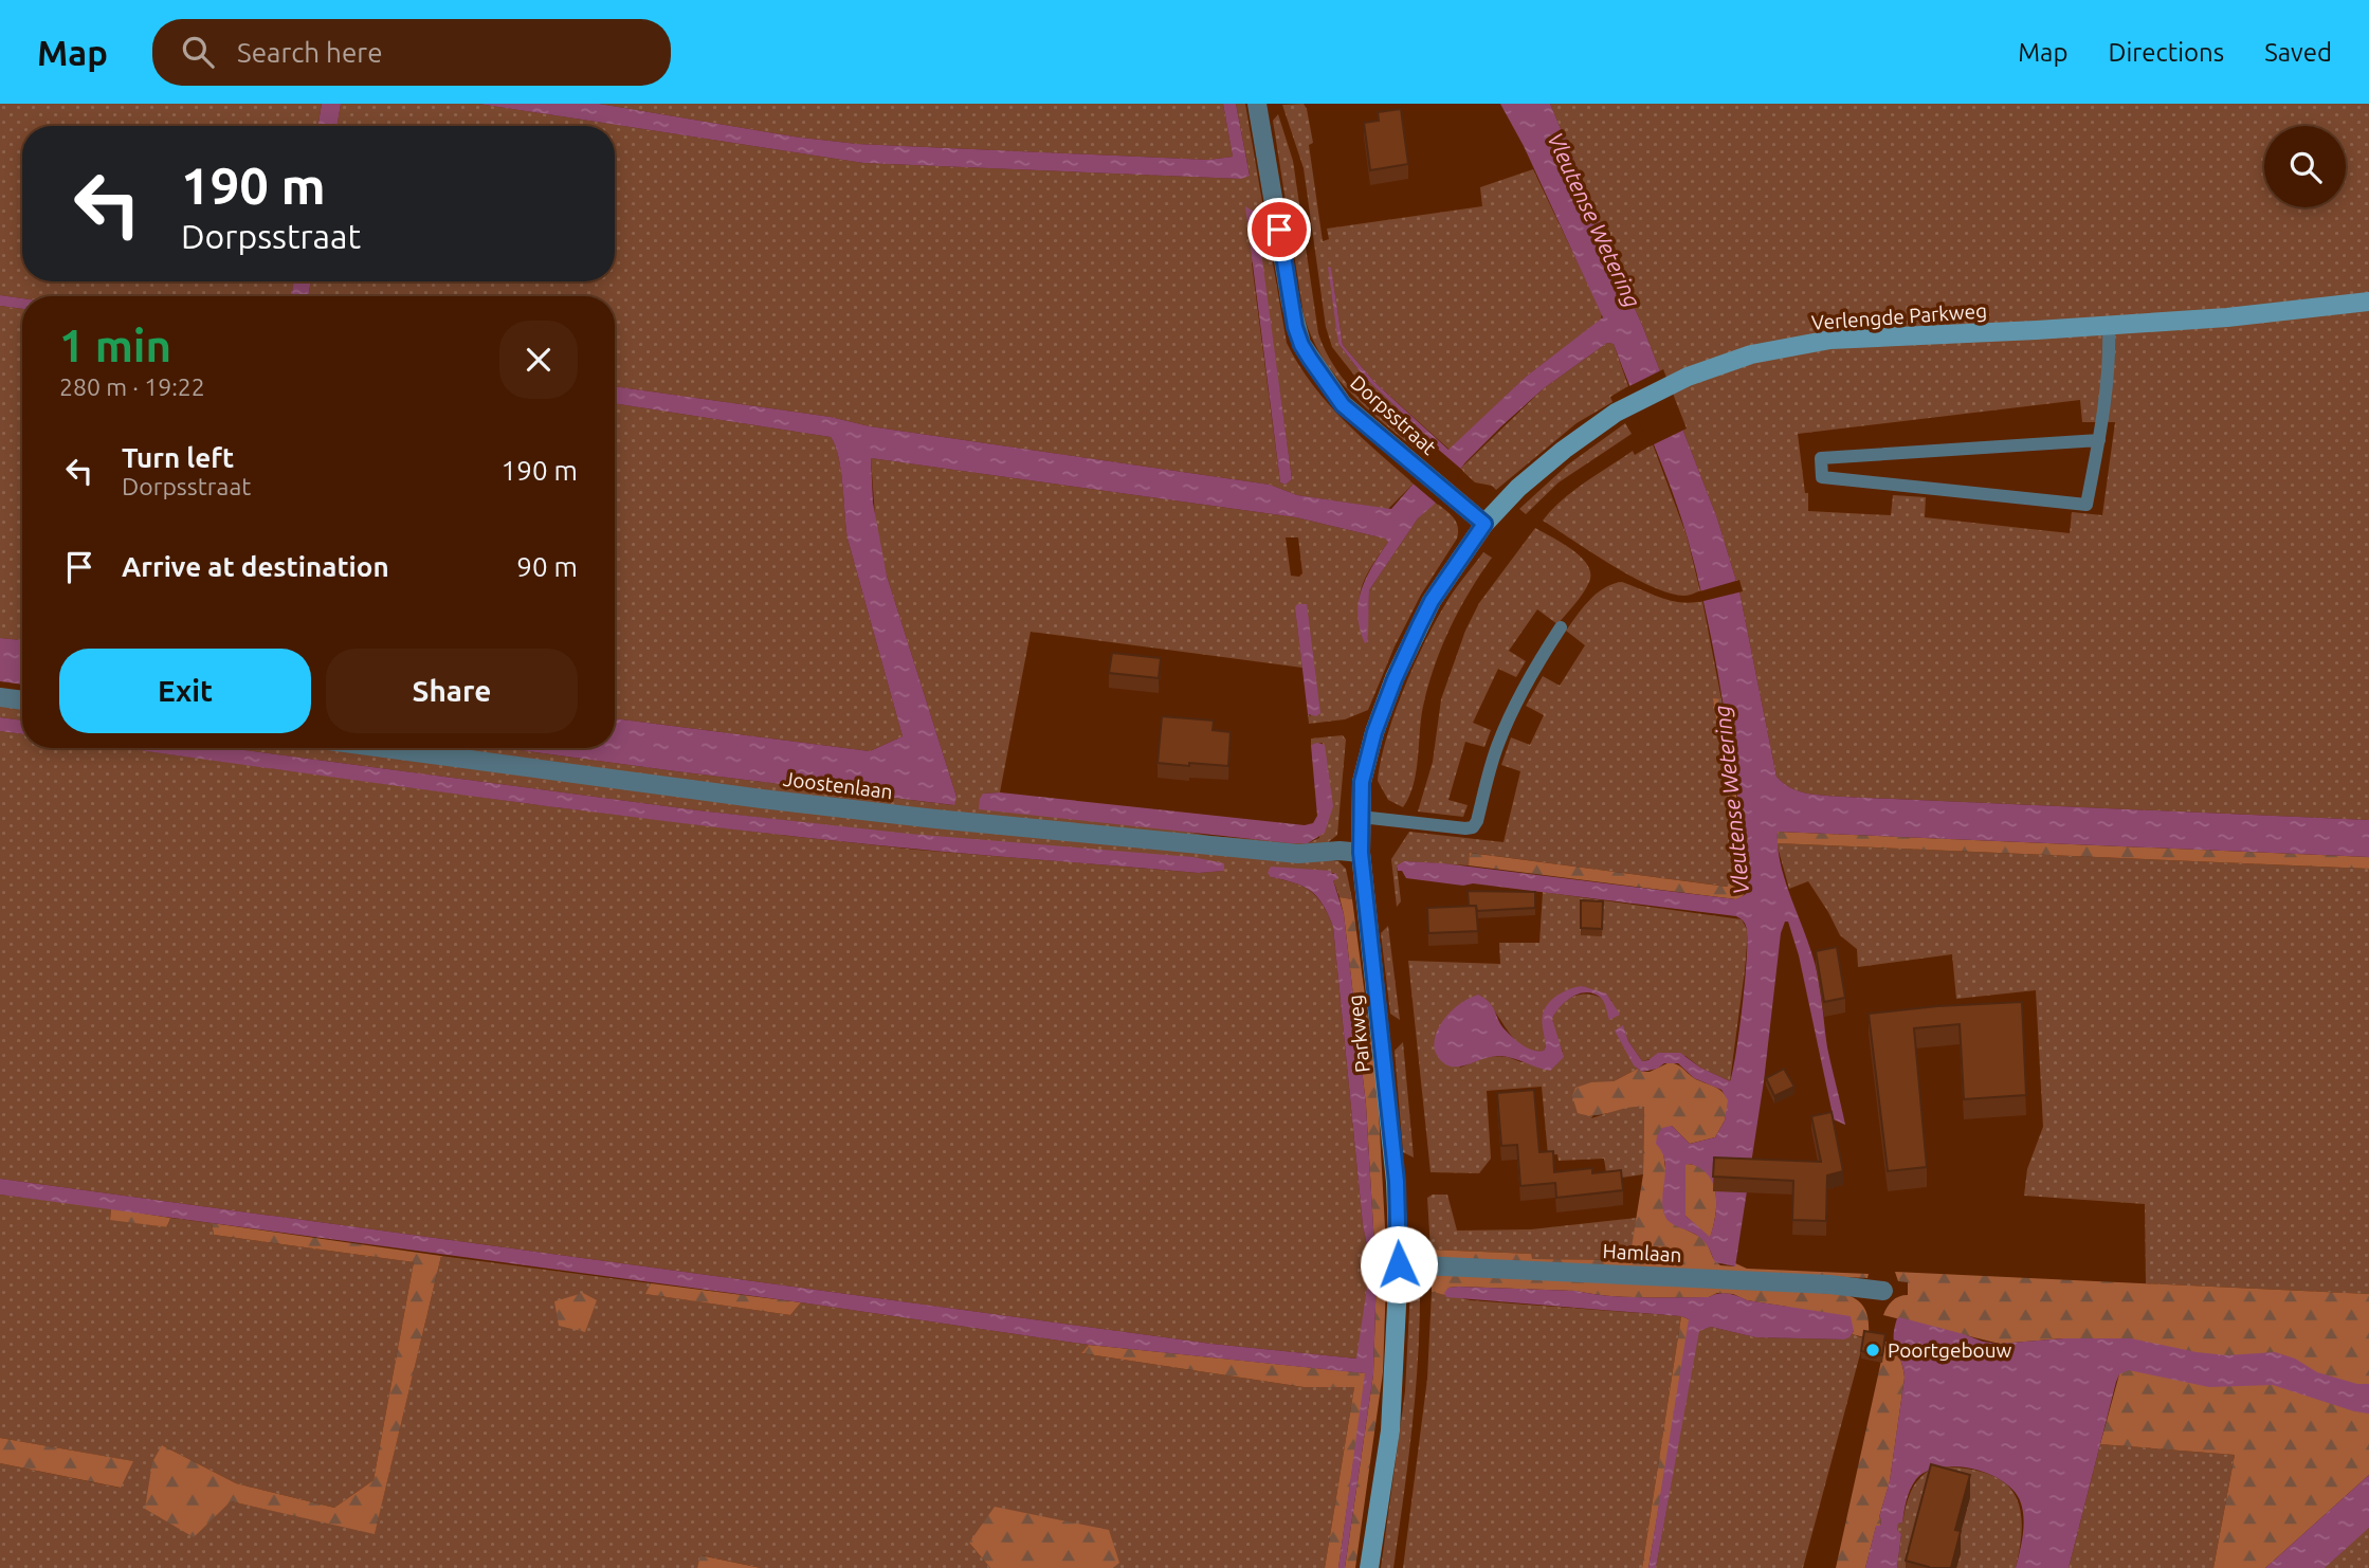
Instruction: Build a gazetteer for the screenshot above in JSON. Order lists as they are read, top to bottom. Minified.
{"streets":{"street":["Verlengde Parkweg","Dorpsstraat","Joostenlaan","Parkweg","Hamlaan"]},"crossings":[["Verlengde Parkweg","Dorpsstraat"],["Verlengde Parkweg","Parkweg"],["Dorpsstraat","Parkweg"],["Joostenlaan","Parkweg"],["Parkweg","Hamlaan"]],"water":["Vleutense Wetering"],"places":["Poortgebouw"],"page":{"header":"Map","search":"Search here","nav":["Map","Directions","Saved"],"turn":["190 m","Dorpsstraat"],"heading":["1 min","280 m · 19:22"],"list":[{"name":"Turn left","note":"Dorpsstraat","value":"190 m"},{"name":"Arrive at destination","value":"90 m"}],"buttons":["Exit","Share"]}}
